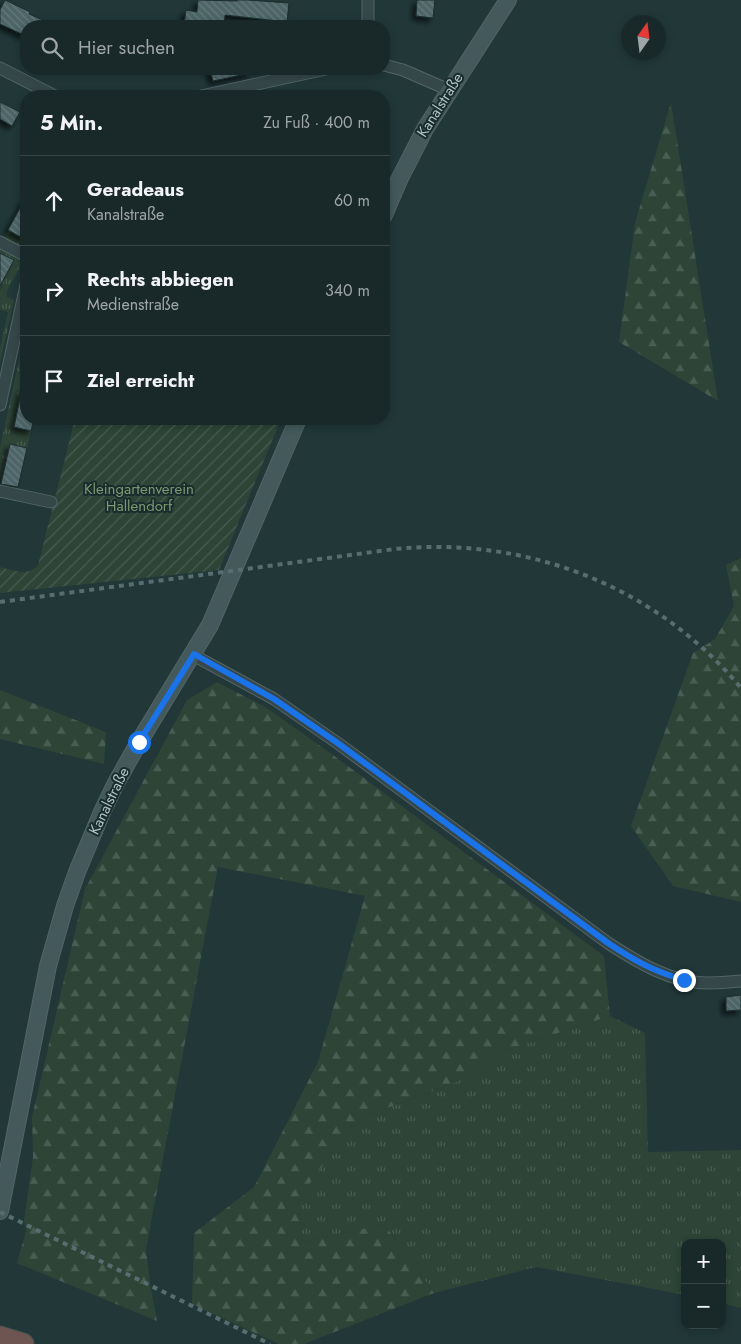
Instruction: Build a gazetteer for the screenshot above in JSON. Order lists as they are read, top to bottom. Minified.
{"streets":{"street":["Kanalstraße"]},"parks":["Kleingartenverein Hallendorf"],"north":"top","page":{"search":"Hier suchen","heading":["5 Min.","Zu Fuß · 400 m"],"list":[["Geradeaus","Kanalstraße","60 m"],["Rechts abbiegen","Medienstraße","340 m"],"Ziel erreicht"],"map_buttons":["+","−"]}}
